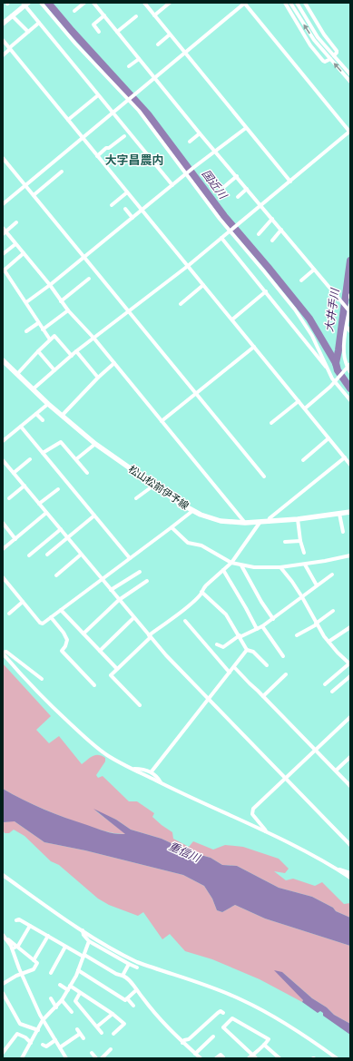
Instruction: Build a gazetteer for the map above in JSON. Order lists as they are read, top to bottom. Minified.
{"streets":{"main road":["松山松前伊予線"]},"districts":["大字昌農内"],"water":["国近川","大井手川","重信川"]}
